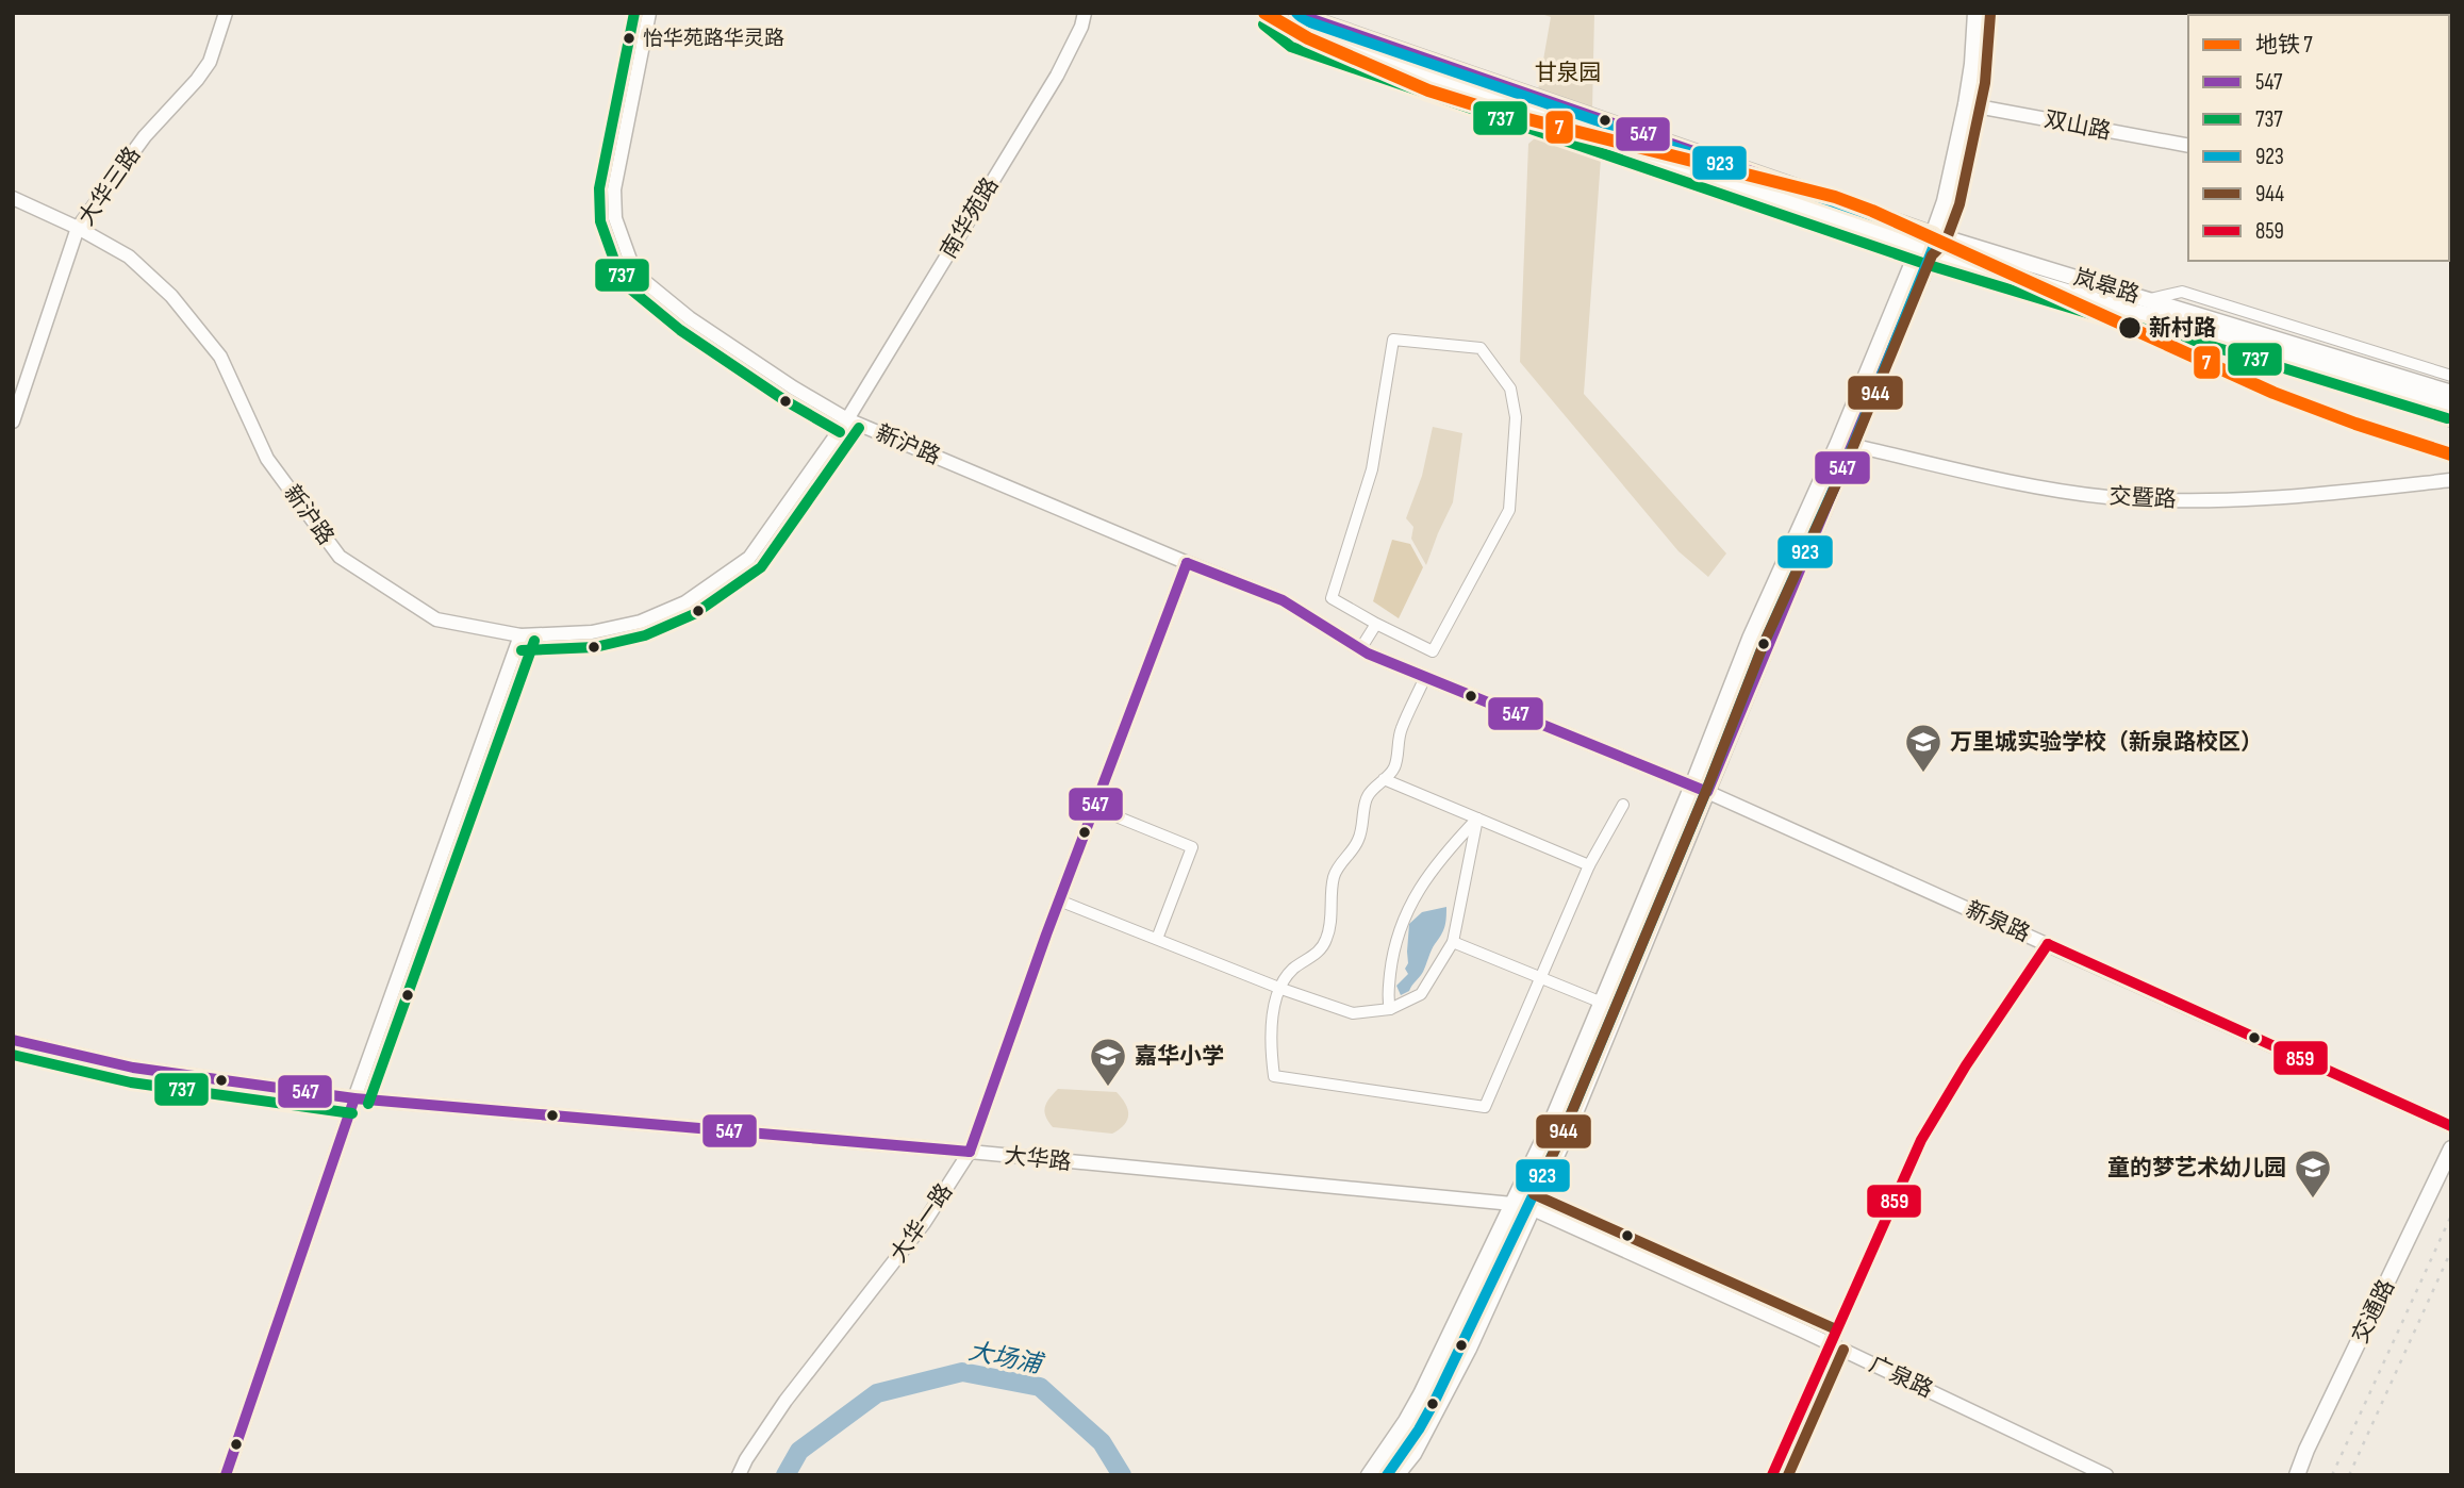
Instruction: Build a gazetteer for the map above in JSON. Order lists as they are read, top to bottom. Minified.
{"streets":{"main road":["岚皋路","交通路"],"street":["双山路","大华三路","南华苑路","新沪路","交暨路","新泉路","大华路","大华一路","广泉路"]},"crossings":[["大华三路","新沪路"],["南华苑路","新沪路"],["新沪路","新泉路"],["新沪路","大华一路"],["大华路","大华一路"],["大华路","广泉路"]],"water":["大场浦"],"parks":["甘泉园"],"places":{"other":["怡华苑路华灵路","新村路"],"school or university":["万里城实验学校（新泉路校区）","嘉华小学","童的梦艺术幼儿园"]},"lines":["metro line 7","transit line 547","transit line 737","transit line 923","transit line 944","transit line 859"],"legend":["地铁 7","547","737","923","944","859"]}
